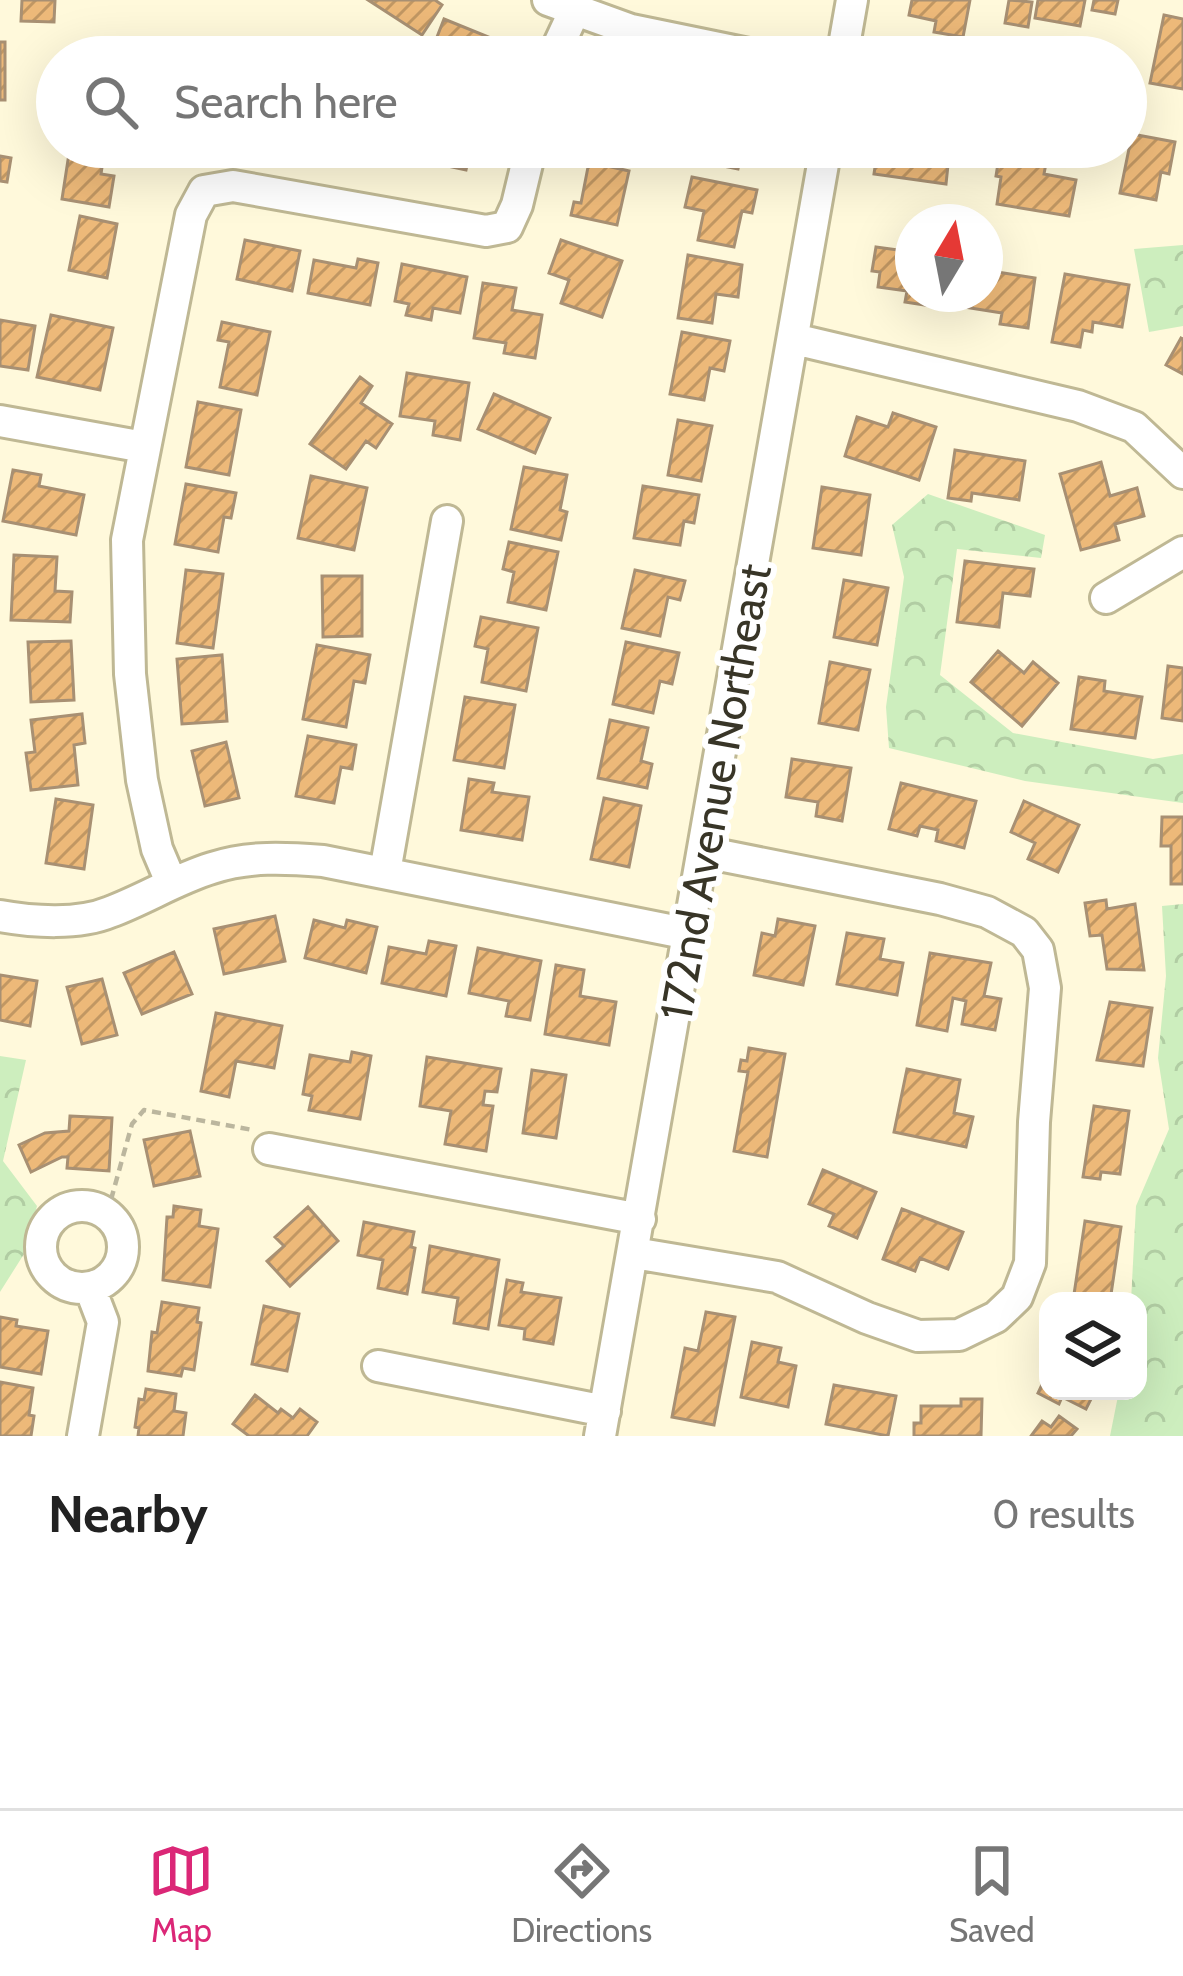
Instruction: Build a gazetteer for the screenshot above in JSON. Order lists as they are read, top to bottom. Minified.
{"streets":{"street":["172nd Avenue Northeast"]},"north":"top","page":{"search":"Search here","heading":["Nearby","0 results"],"nav":["Map","Directions","Saved"]}}
